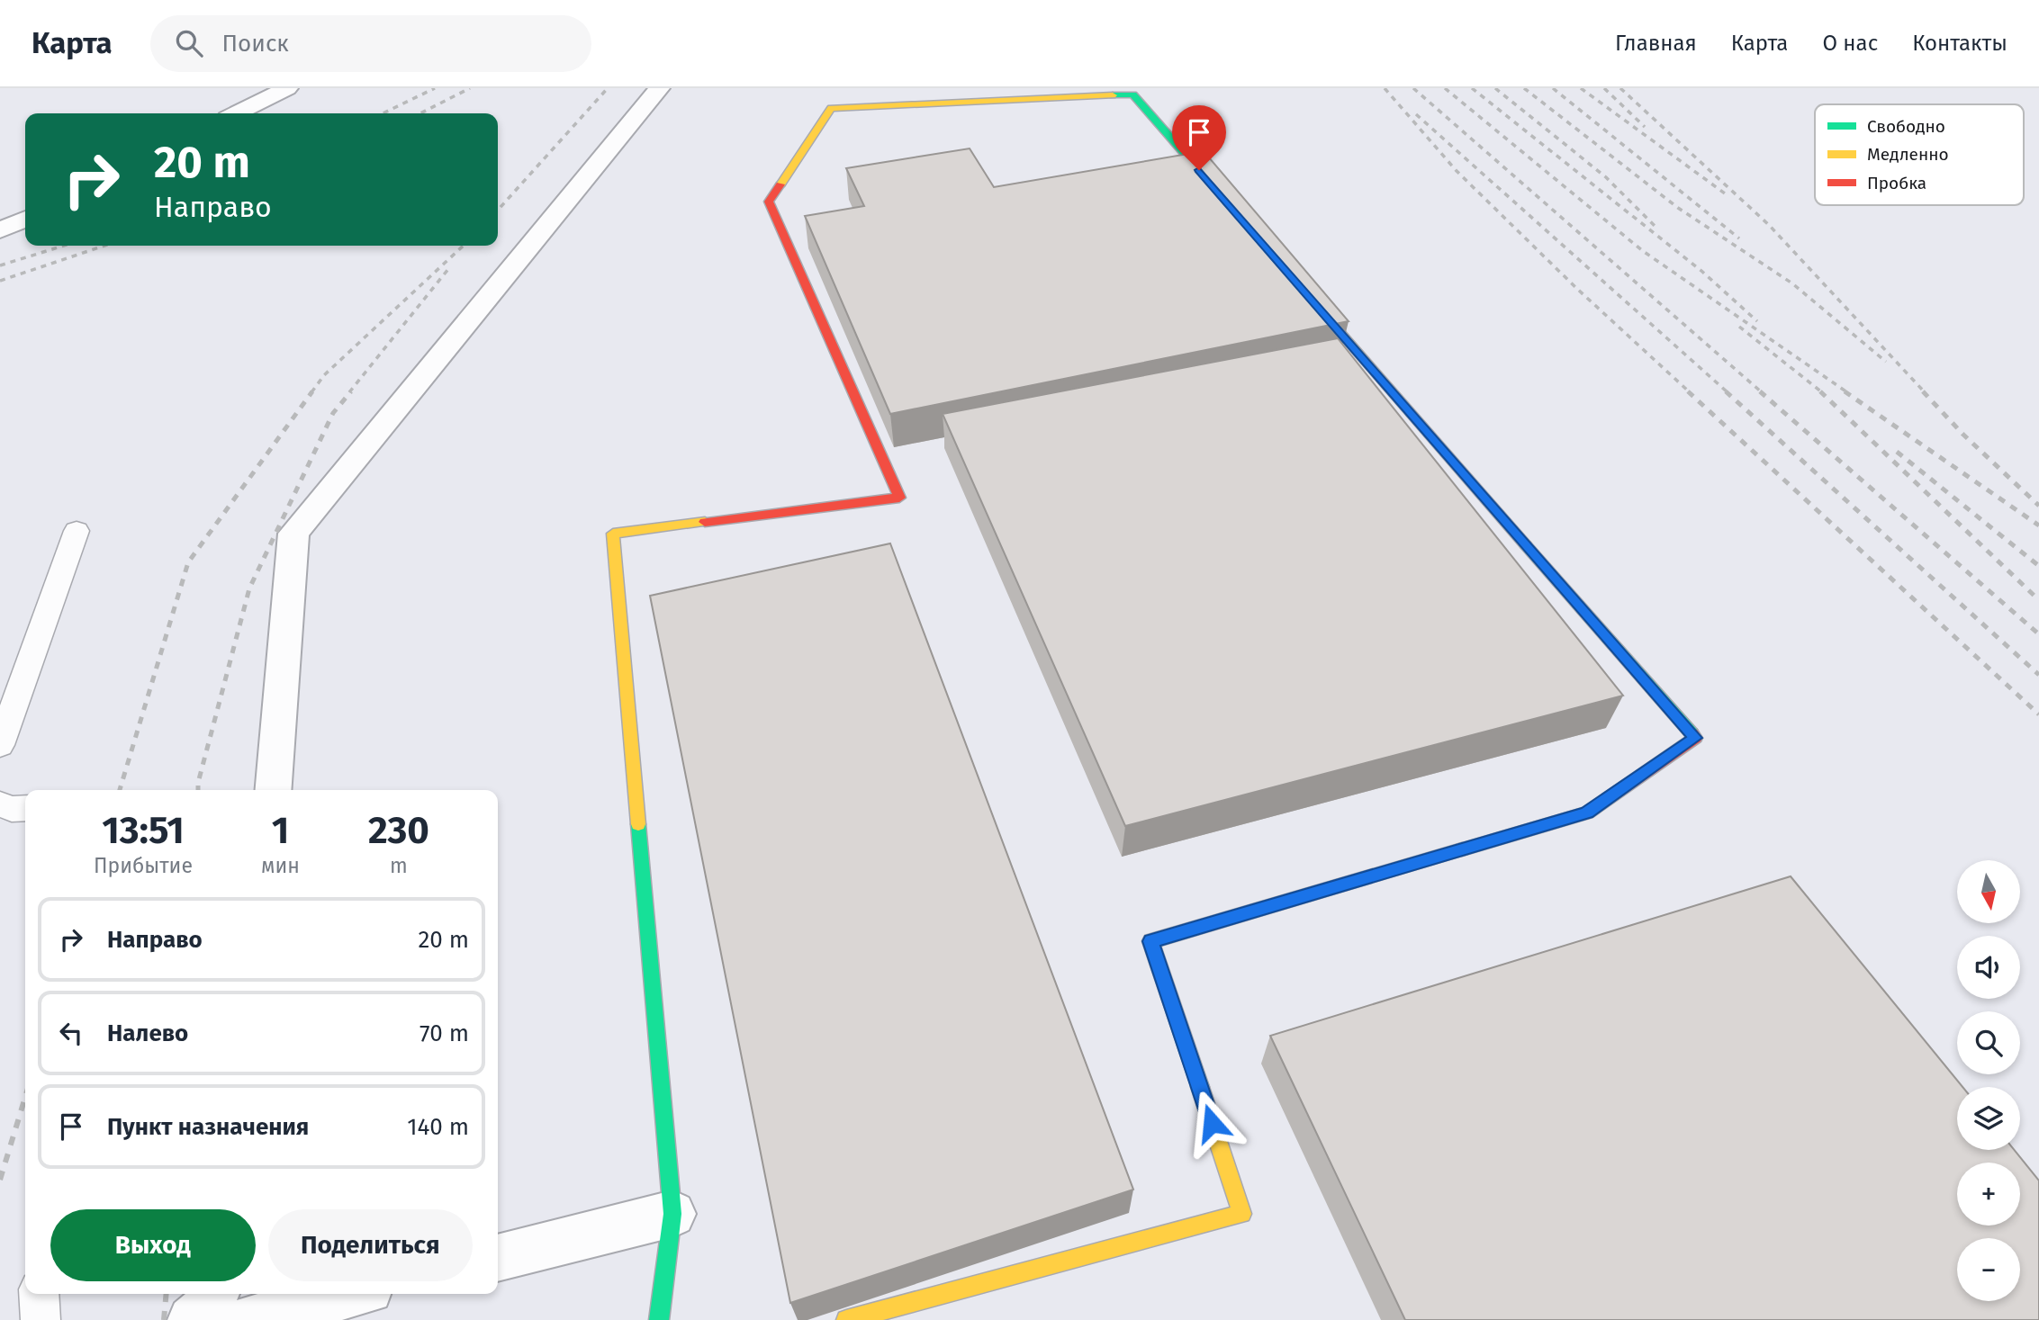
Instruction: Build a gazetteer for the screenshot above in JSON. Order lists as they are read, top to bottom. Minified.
{"legend":["Свободно","Медленно","Пробка"],"north":"bottom","page":{"header":"Карта","search":"Поиск","nav":["Главная","Карта","О нас","Контакты"],"turn":["20 m","Направо"],"eta":["13:51","Прибытие","1","мин","230","m"],"map_buttons":["+","−"],"list":[{"name":"Направо","value":"20 m"},{"name":"Налево","value":"70 m"},{"name":"Пункт назначения","value":"140 m"}],"buttons":["Выход","Поделиться"]}}
